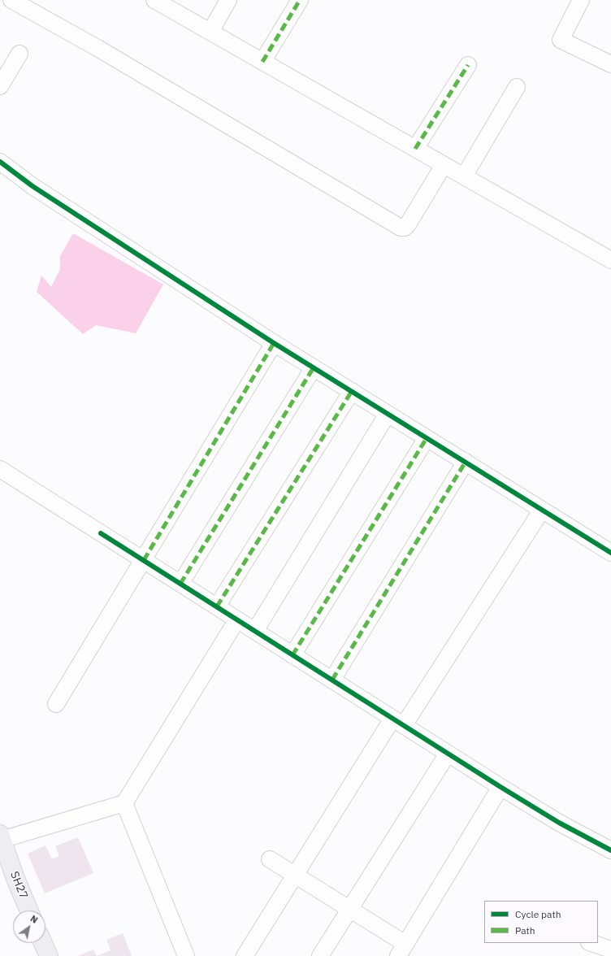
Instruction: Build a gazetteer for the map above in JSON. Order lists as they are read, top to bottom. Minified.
{"streets":{"main road":["SH27"]},"legend":["Cycle path","Path"],"north":"top right"}
